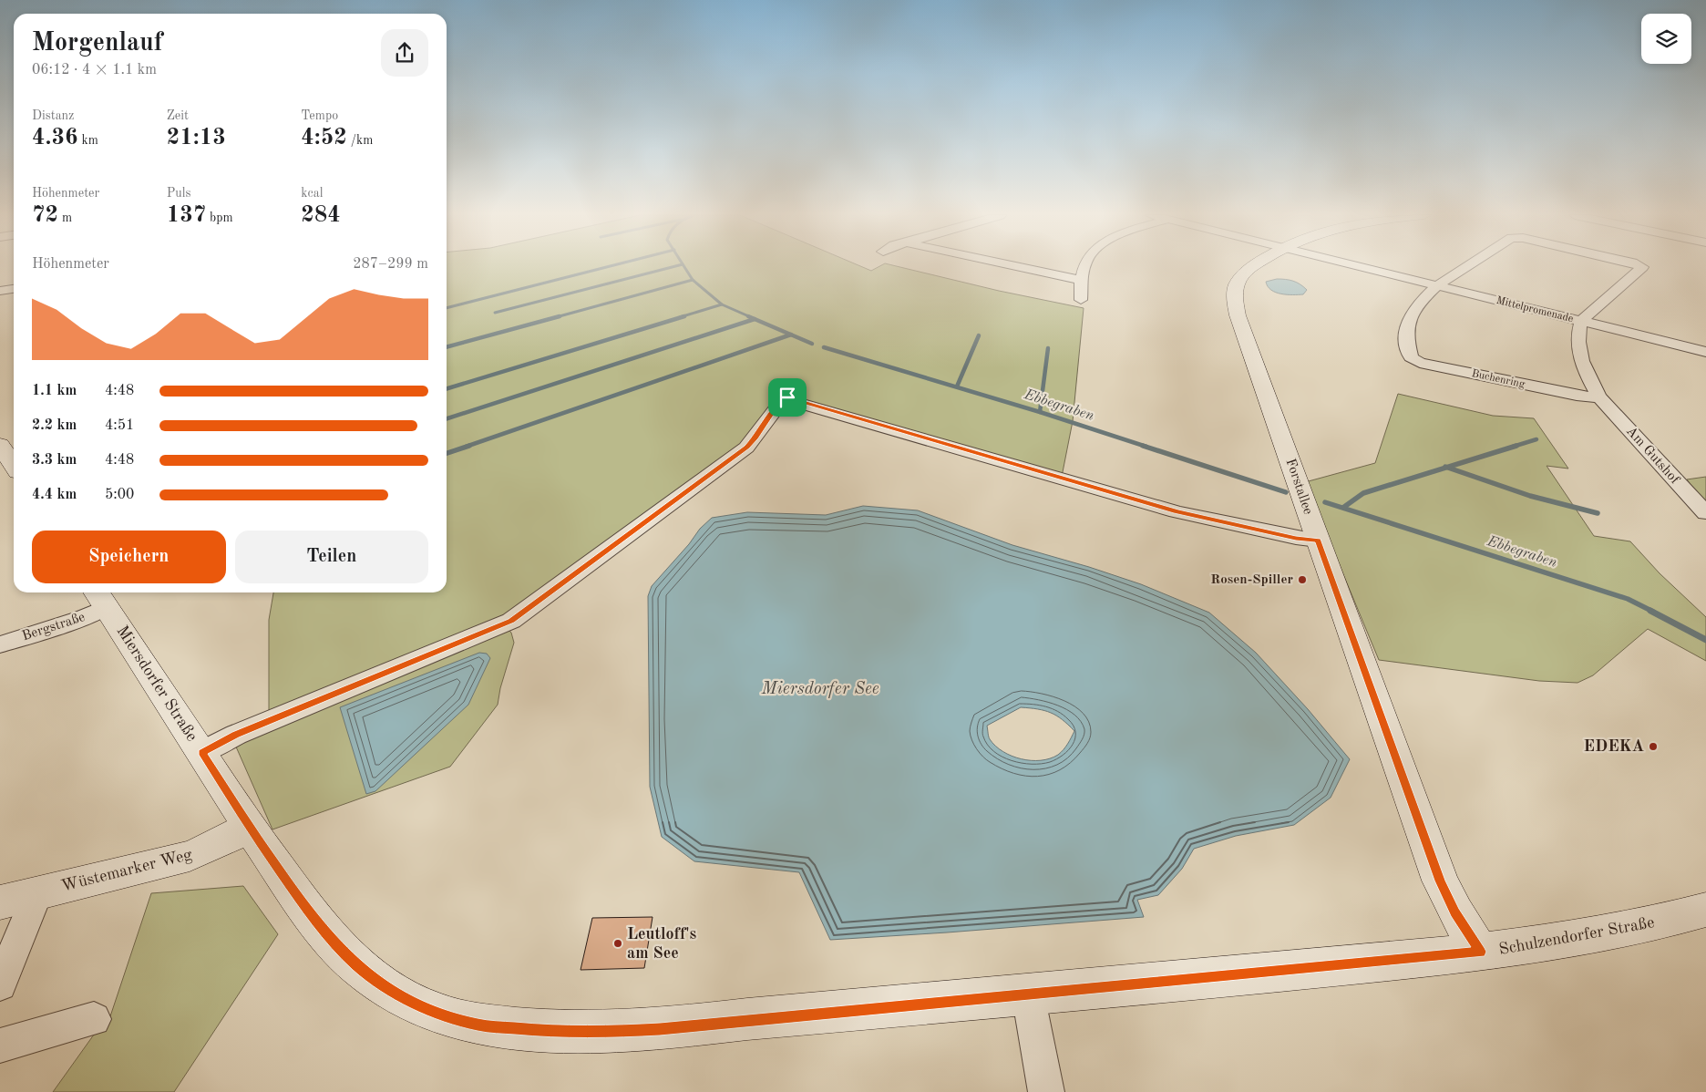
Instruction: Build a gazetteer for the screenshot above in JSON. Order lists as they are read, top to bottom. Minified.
{"streets":{"street":["Mittelpromenade","Buchenring","Am Gutshof","Forstallee","Bergstraße","Miersdorfer Straße","Wüstemarker Weg","Schulzendorfer Straße"]},"crossings":[["Mittelpromenade","Buchenring"],["Buchenring","Am Gutshof"],["Forstallee","Schulzendorfer Straße"],["Bergstraße","Miersdorfer Straße"],["Miersdorfer Straße","Wüstemarker Weg"],["Miersdorfer Straße","Schulzendorfer Straße"],["Wüstemarker Weg","Schulzendorfer Straße"]],"water":["Ebbegraben","Miersdorfer See"],"places":["Rosen-Spiller","EDEKA","Leutloff's am See"],"page":{"heading":["Morgenlauf","06:12 · 4 × 1.1 km"],"stats":[["Distanz","4.36 km"],["Zeit","21:13"],["Tempo","4:52 /km"],["Höhenmeter","72 m"],["Puls","137 bpm"],["kcal","284"]],"chart":["Höhenmeter","287–299 m"],"list":[{"name":"1.1 km","note":"4:48"},{"name":"2.2 km","note":"4:51"},{"name":"3.3 km","note":"4:48"},{"name":"4.4 km","note":"5:00"}],"buttons":["Speichern","Teilen"]}}
